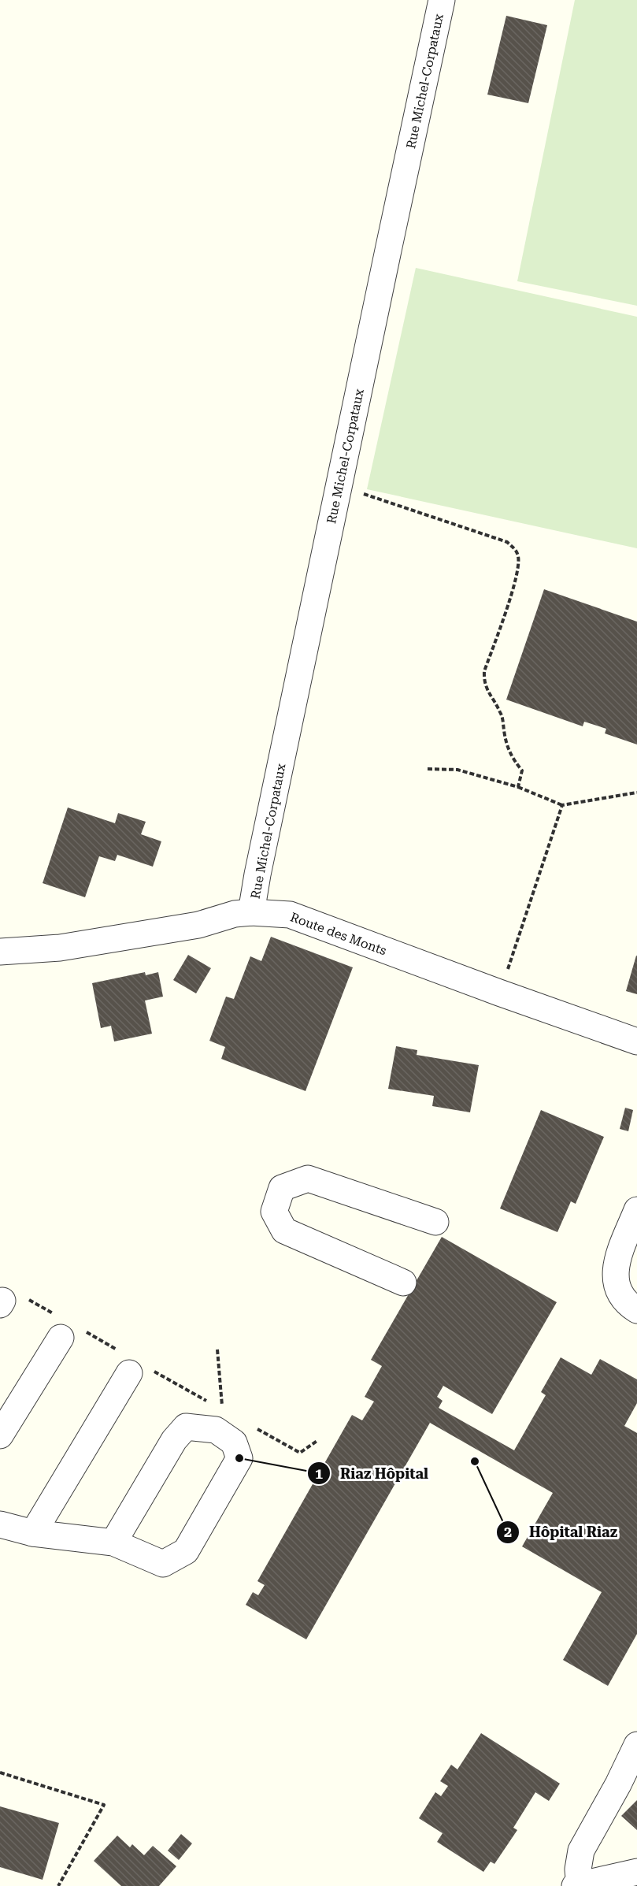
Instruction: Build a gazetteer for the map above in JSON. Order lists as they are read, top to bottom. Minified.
{"streets":{"street":["Rue Michel-Corpataux","Route des Monts"]},"crossings":[["Rue Michel-Corpataux","Route des Monts"]],"places":["Riaz Hôpital","Hôpital Riaz"]}
